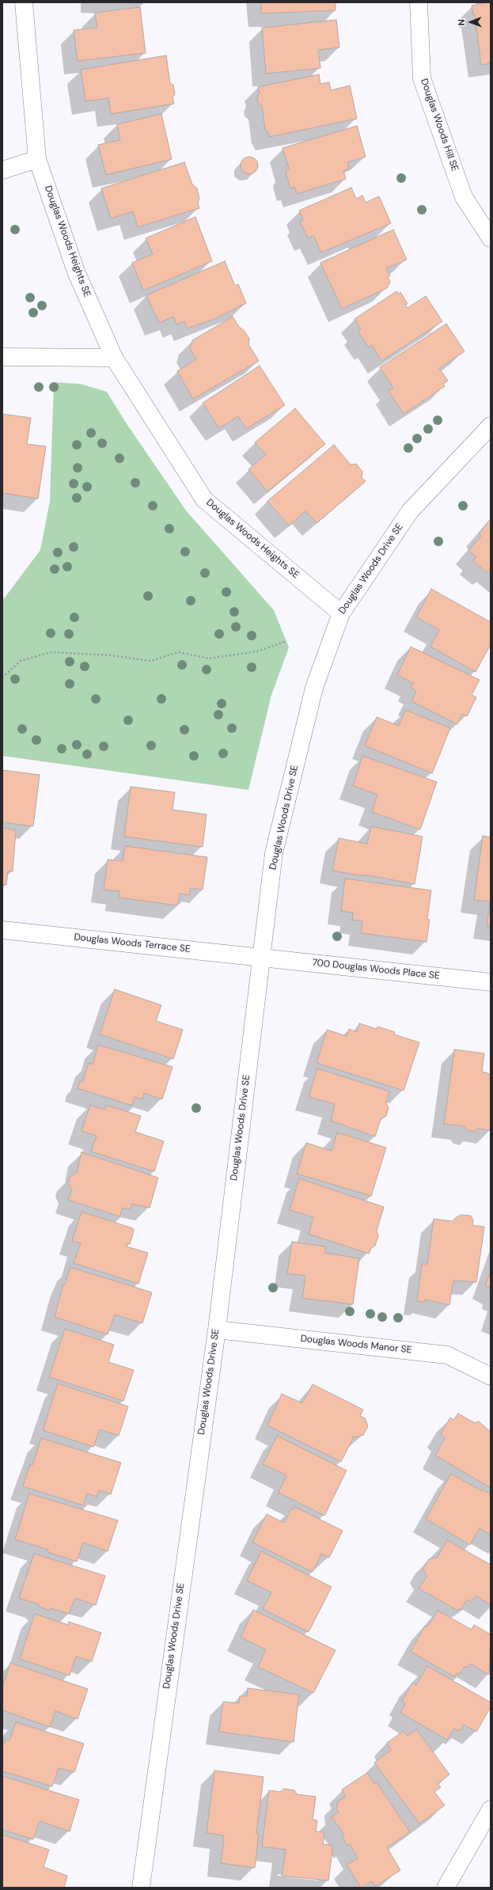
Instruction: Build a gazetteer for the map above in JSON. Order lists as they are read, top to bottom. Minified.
{"streets":{"street":["Douglas Woods Hill SE","Douglas Woods Heights SE","Douglas Woods Drive SE","Douglas Woods Terrace SE","700 Douglas Woods Place SE","Douglas Woods Manor SE"]},"crossings":[["Douglas Woods Heights SE","Douglas Woods Drive SE"],["Douglas Woods Drive SE","Douglas Woods Terrace SE"],["Douglas Woods Drive SE","700 Douglas Woods Place SE"],["Douglas Woods Drive SE","Douglas Woods Manor SE"],["Douglas Woods Terrace SE","700 Douglas Woods Place SE"]],"north":"left"}
